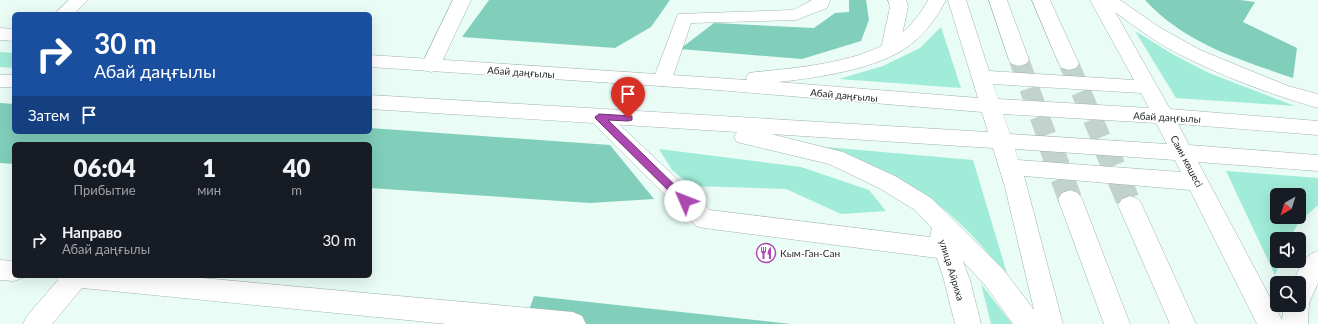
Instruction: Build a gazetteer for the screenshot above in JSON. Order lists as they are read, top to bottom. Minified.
{"streets":{"main road":["Абай даңғылы","Саин көшесі","улица Айриха"]},"crossings":[["Абай даңғылы","Саин көшесі"]],"places":{"restaurant":["Кым-Ган-Сан"]},"north":"bottom left","page":{"turn":["30 m","Абай даңғылы"],"then":"Затем","eta":["06:04","Прибытие","1","мин","40","m"],"list":[{"name":"Направо","note":"Абай даңғылы","value":"30 m"}]}}
